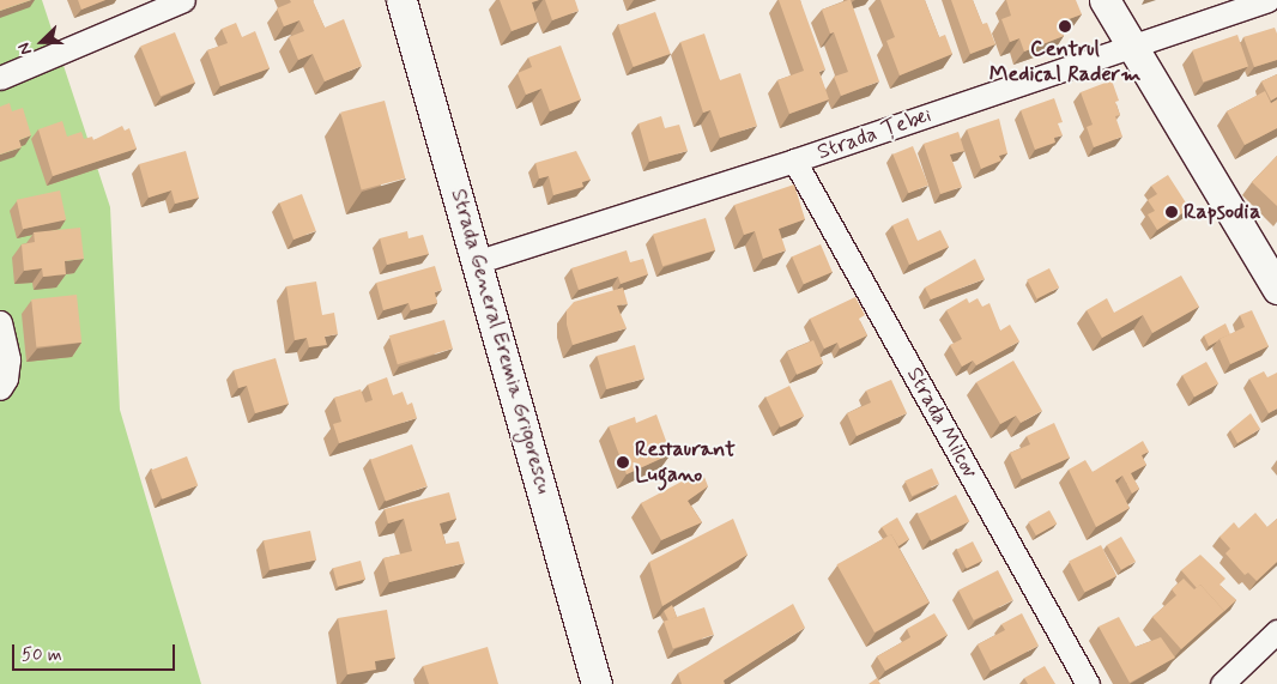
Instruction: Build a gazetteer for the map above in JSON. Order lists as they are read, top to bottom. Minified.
{"streets":{"main road":["Strada General Eremia Grigorescu"],"street":["Strada Țebei","Strada Milcov"]},"crossings":[["Strada Țebei","Strada General Eremia Grigorescu"],["Strada Țebei","Strada Milcov"]],"places":["Centrul Medical Raderm","Rapsodia","Restaurant Lugano"],"scale_bar":"50 m","north":"left"}
